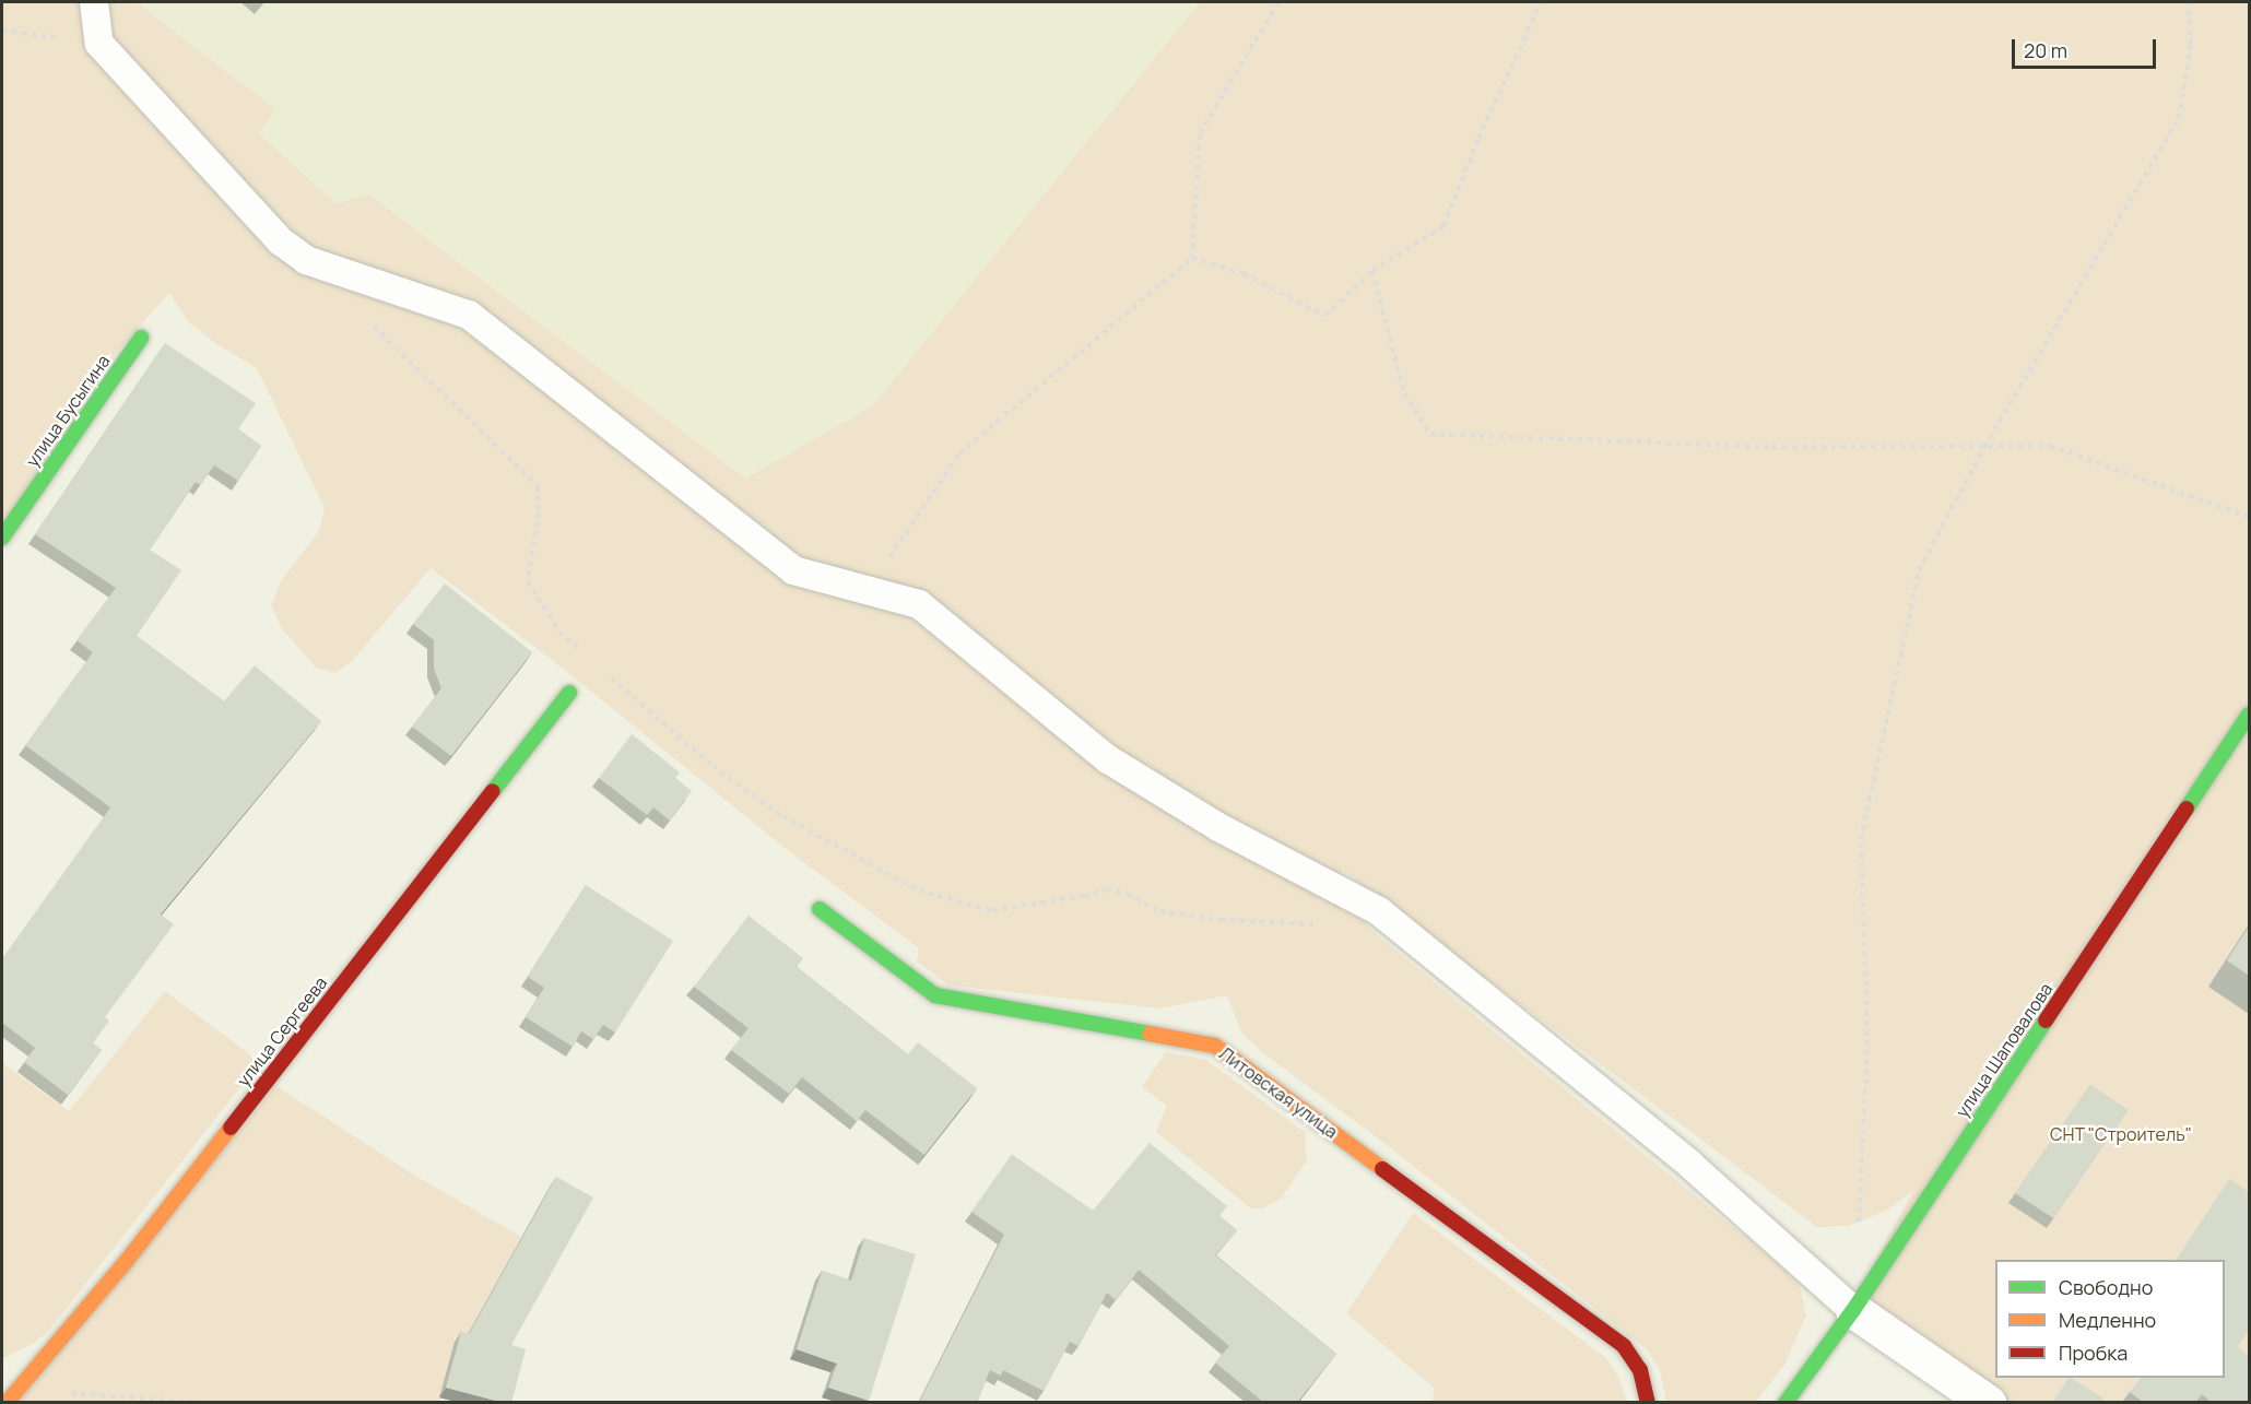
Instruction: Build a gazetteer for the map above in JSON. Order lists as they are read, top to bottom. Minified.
{"streets":{"street":["улица Бусыгина","улица Сергеева","улица Шаповалова","Литовская улица"]},"parks":["СНТ \"Строитель\""],"legend":["Свободно","Медленно","Пробка"],"scale_bar":"20 m"}
